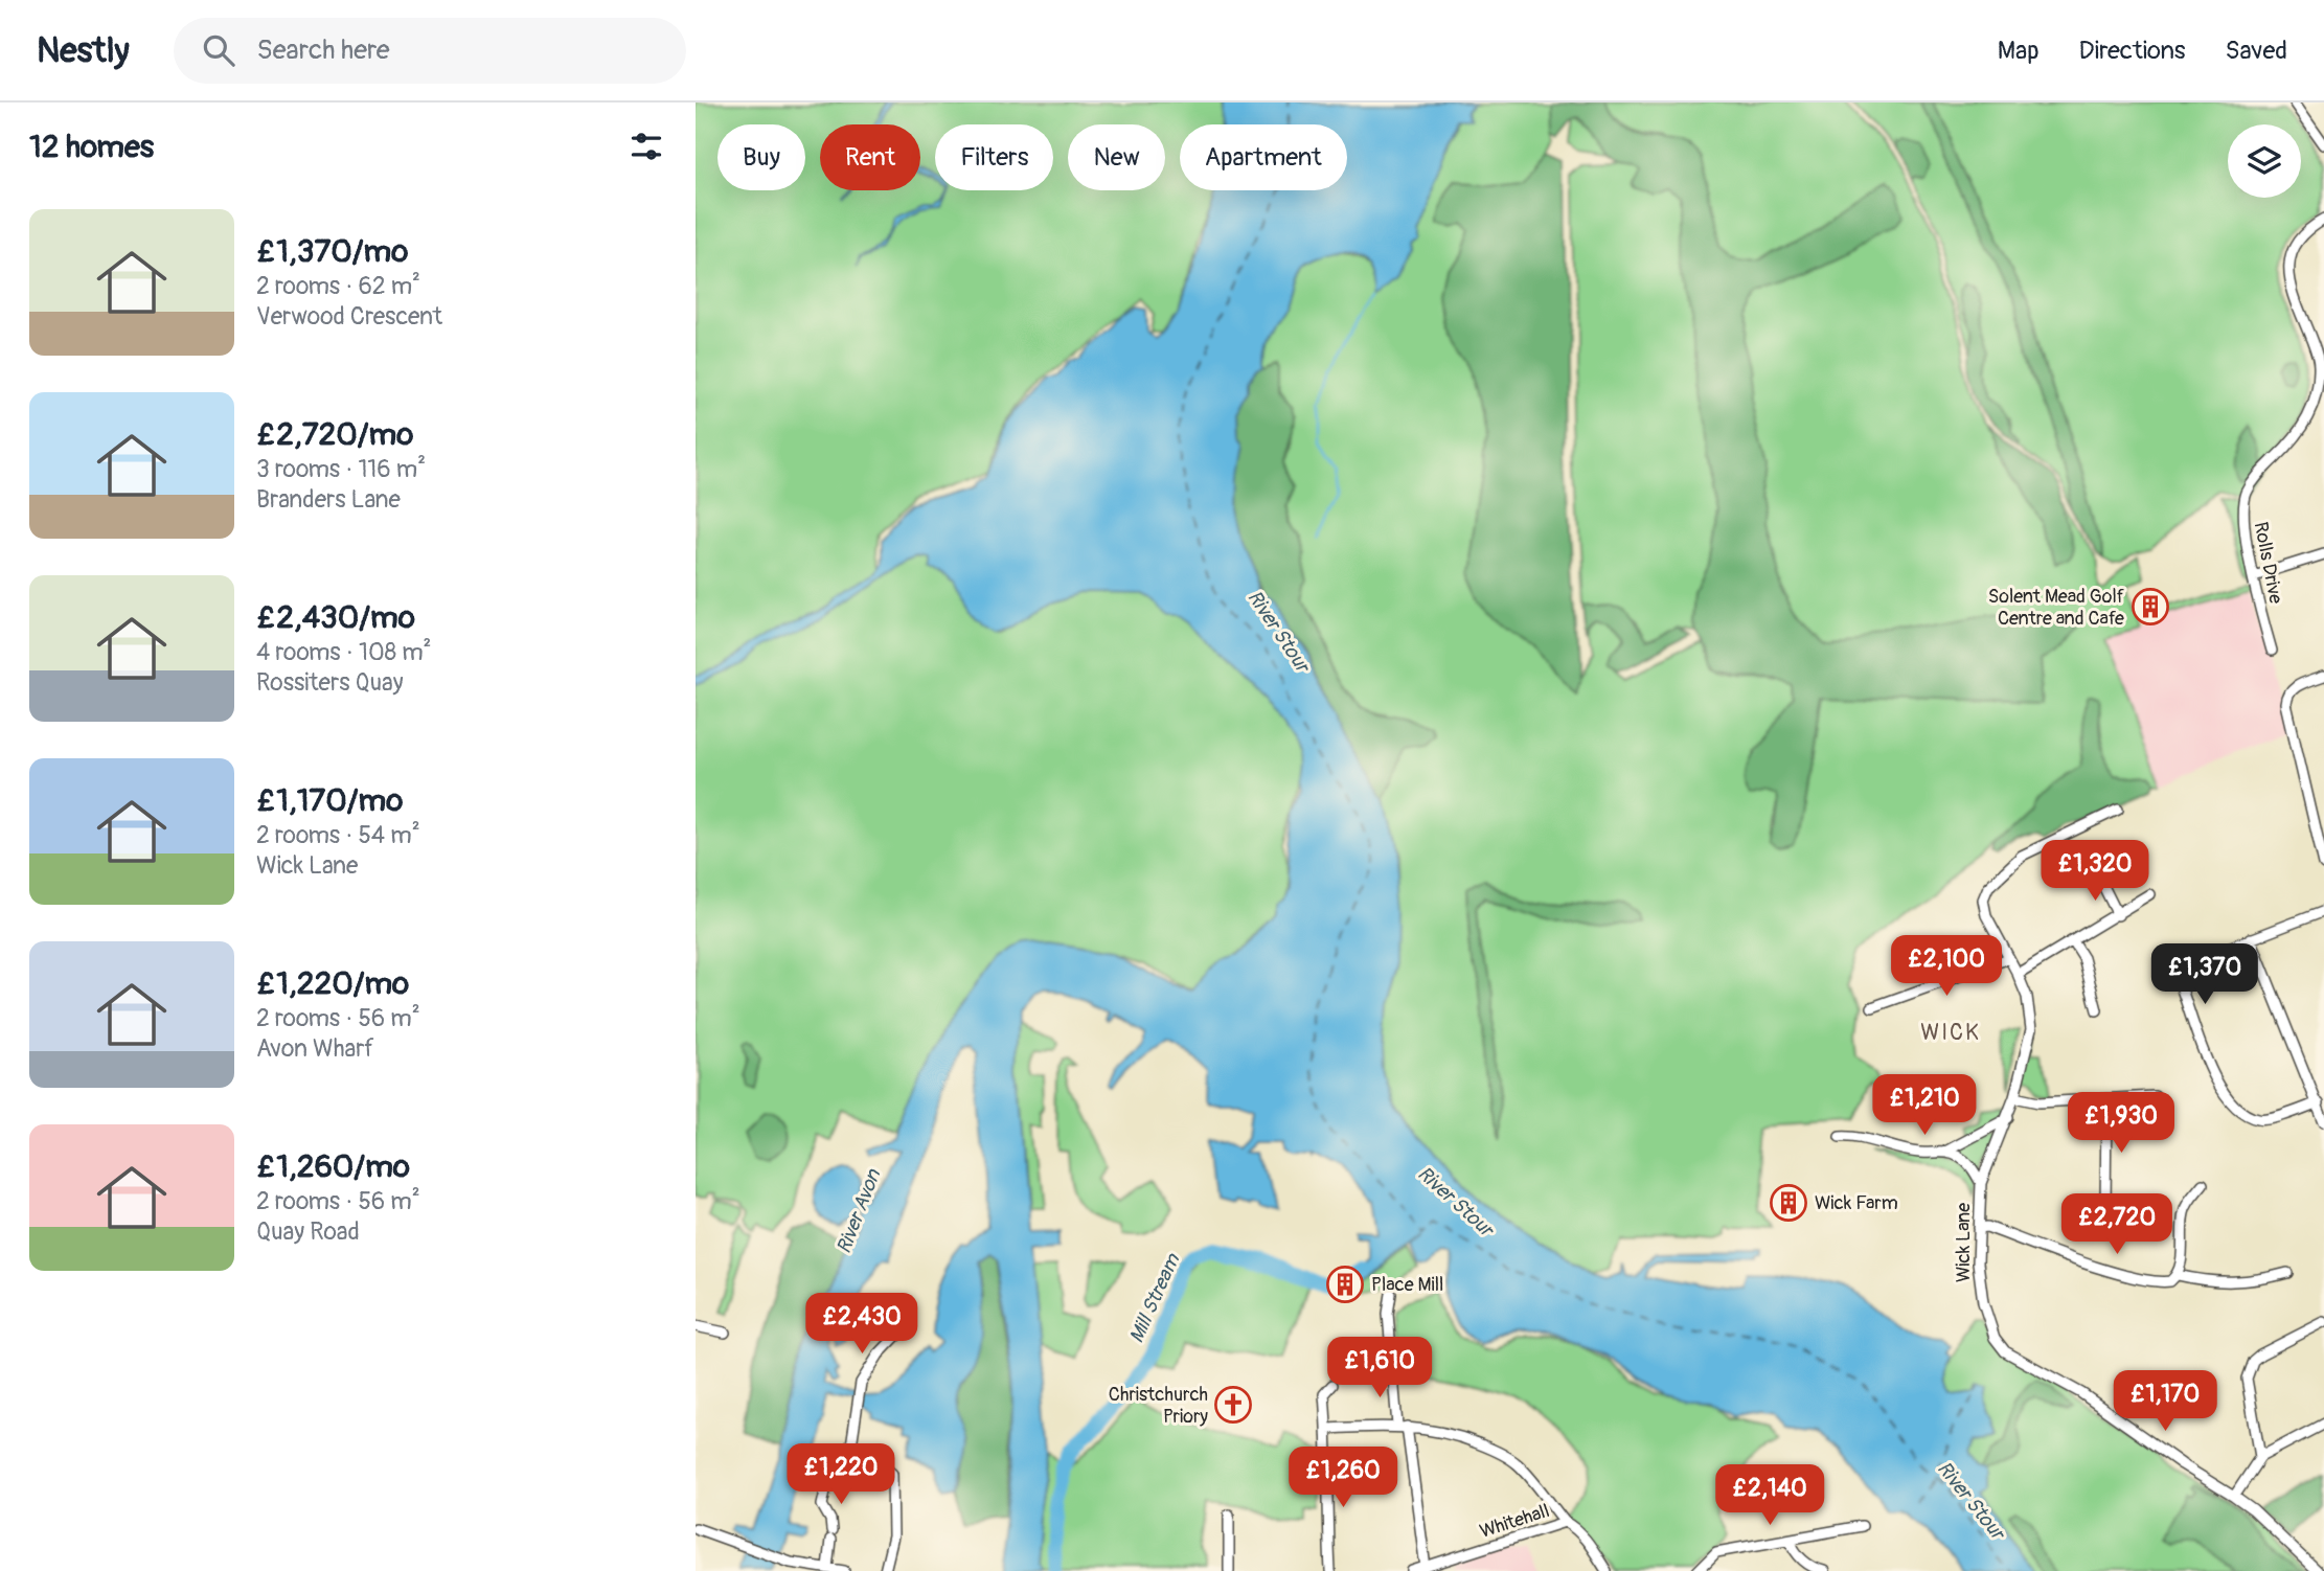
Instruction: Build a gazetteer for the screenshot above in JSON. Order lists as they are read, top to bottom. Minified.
{"streets":{"street":["Rolls Drive","Wick Lane","Whitehall"]},"districts":["WICK"],"water":["River Stour","River Avon","Mill Stream"],"places":{"building":["Solent Mead Golf Centre and Cafe","Wick Farm","Place Mill"],"church":["Christchurch Priory"]},"page":{"header":"Nestly","search":"Search here","nav":["Map","Directions","Saved"],"heading":"12 homes","chip":["Buy","Rent","Filters","New","Apartment"],"list":[{"name":"£1,370/mo","note":"2 rooms · 62 m² · Verwood Crescent"},{"name":"£2,720/mo","note":"3 rooms · 116 m² · Branders Lane"},{"name":"£2,430/mo","note":"4 rooms · 108 m² · Rossiters Quay"},{"name":"£1,170/mo","note":"2 rooms · 54 m² · Wick Lane"},{"name":"£1,220/mo","note":"2 rooms · 56 m² · Avon Wharf"},{"name":"£1,260/mo","note":"2 rooms · 56 m² · Quay Road"}],"price":["£1,320","£2,100","£1,370","£1,210","£1,930","£2,720","£2,430","£1,610","£1,170","£1,220","£1,260","£2,140"]}}
